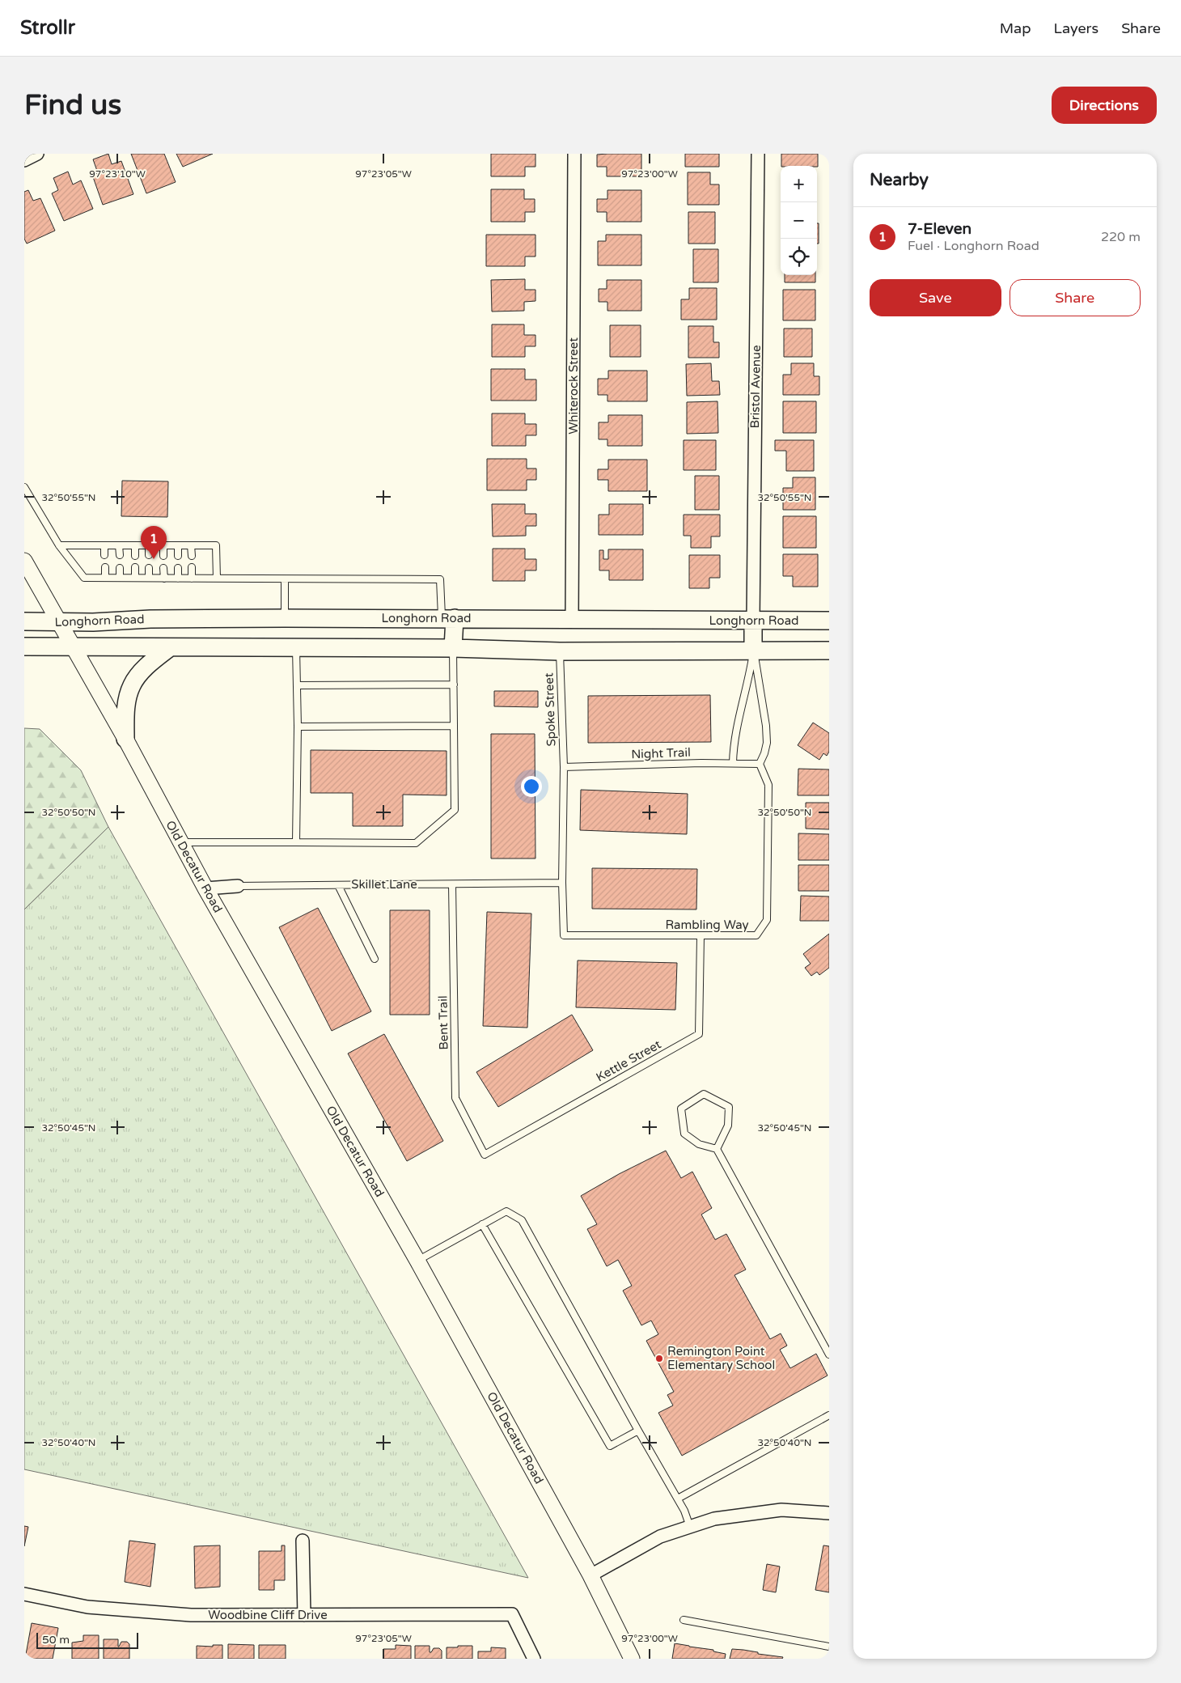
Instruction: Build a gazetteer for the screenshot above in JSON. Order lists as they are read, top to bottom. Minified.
{"streets":{"main road":["Longhorn Road"],"street":["Whiterock Street","Bristol Avenue","Old Decatur Road","Skillet Lane","Woodbine Cliff Drive"],"lane":["Spoke Street","Night Trail","Rambling Way","Bent Trail","Kettle Street"]},"crossings":[["Whiterock Street","Longhorn Road"],["Bristol Avenue","Longhorn Road"],["Longhorn Road","Spoke Street"],["Longhorn Road","Old Decatur Road"],["Spoke Street","Night Trail"],["Spoke Street","Skillet Lane"],["Spoke Street","Rambling Way"],["Night Trail","Rambling Way"],["Old Decatur Road","Skillet Lane"],["Skillet Lane","Rambling Way"],["Skillet Lane","Bent Trail"],["Rambling Way","Kettle Street"],["Bent Trail","Kettle Street"]],"places":["Remington Point Elementary School"],"scale_bar":"50 m","page":{"header":"Strollr","nav":["Map","Layers","Share"],"buttons":["Directions",["Save","Share"]],"title":"Find us","heading":"Nearby","map_buttons":["+","−"],"list":[{"mark":"1","name":"7-Eleven","note":"Fuel · Longhorn Road","value":"220 m"}],"pins":"1","scale":"50 m"},"coordinates":["97°23'10\"W","97°23'05\"W","97°23'00\"W","32°50'55\"N","32°50'50\"N","32°50'45\"N","32°50'40\"N"]}
